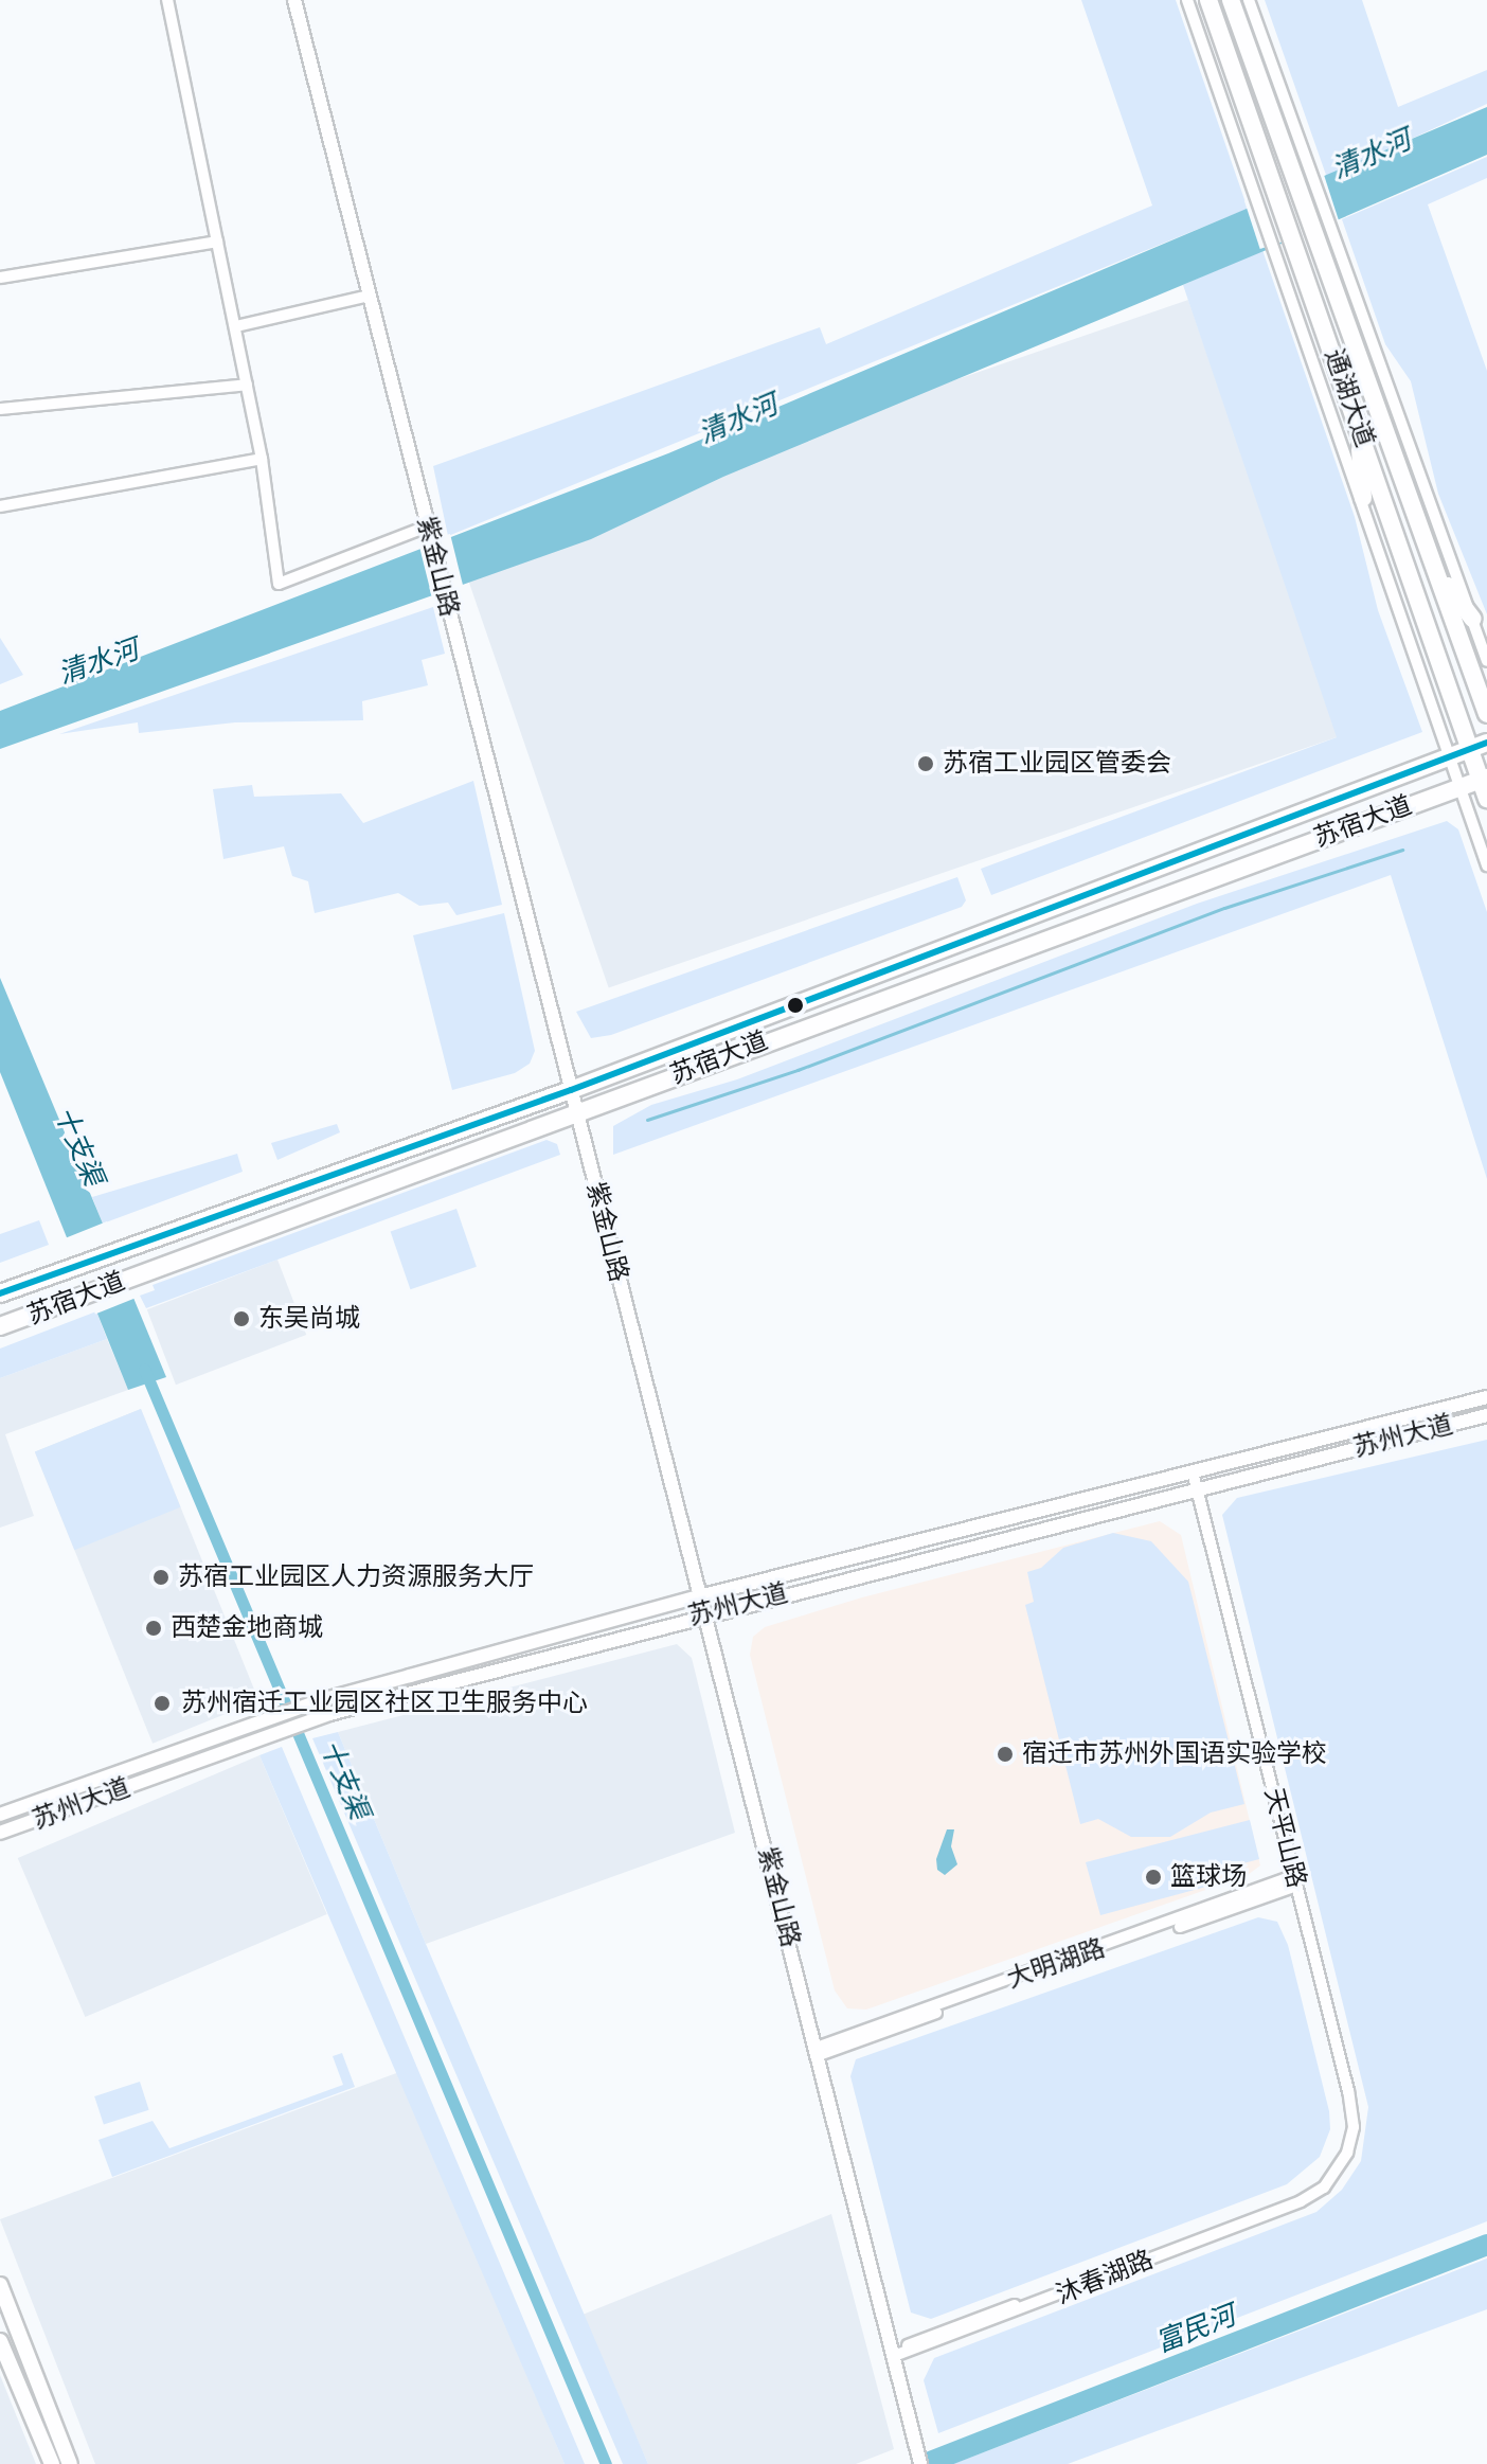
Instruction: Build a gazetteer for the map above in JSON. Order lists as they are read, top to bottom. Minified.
{"streets":{"main road":["通湖大道","苏宿大道"],"street":["紫金山路","苏州大道","天平山路","大明湖路","沐春湖路"]},"crossings":[["通湖大道","苏宿大道"],["紫金山路","苏宿大道"],["紫金山路","苏州大道"],["紫金山路","大明湖路"],["紫金山路","沐春湖路"],["苏州大道","天平山路"],["天平山路","大明湖路"],["天平山路","沐春湖路"]],"water":["清水河","十支渠","富民河"],"places":["苏宿工业园区管委会","东吴尚城","苏宿工业园区人力资源服务大厅","西楚金地商城","苏州宿迁工业园区社区卫生服务中心","宿迁市苏州外国语实验学校","篮球场"]}
